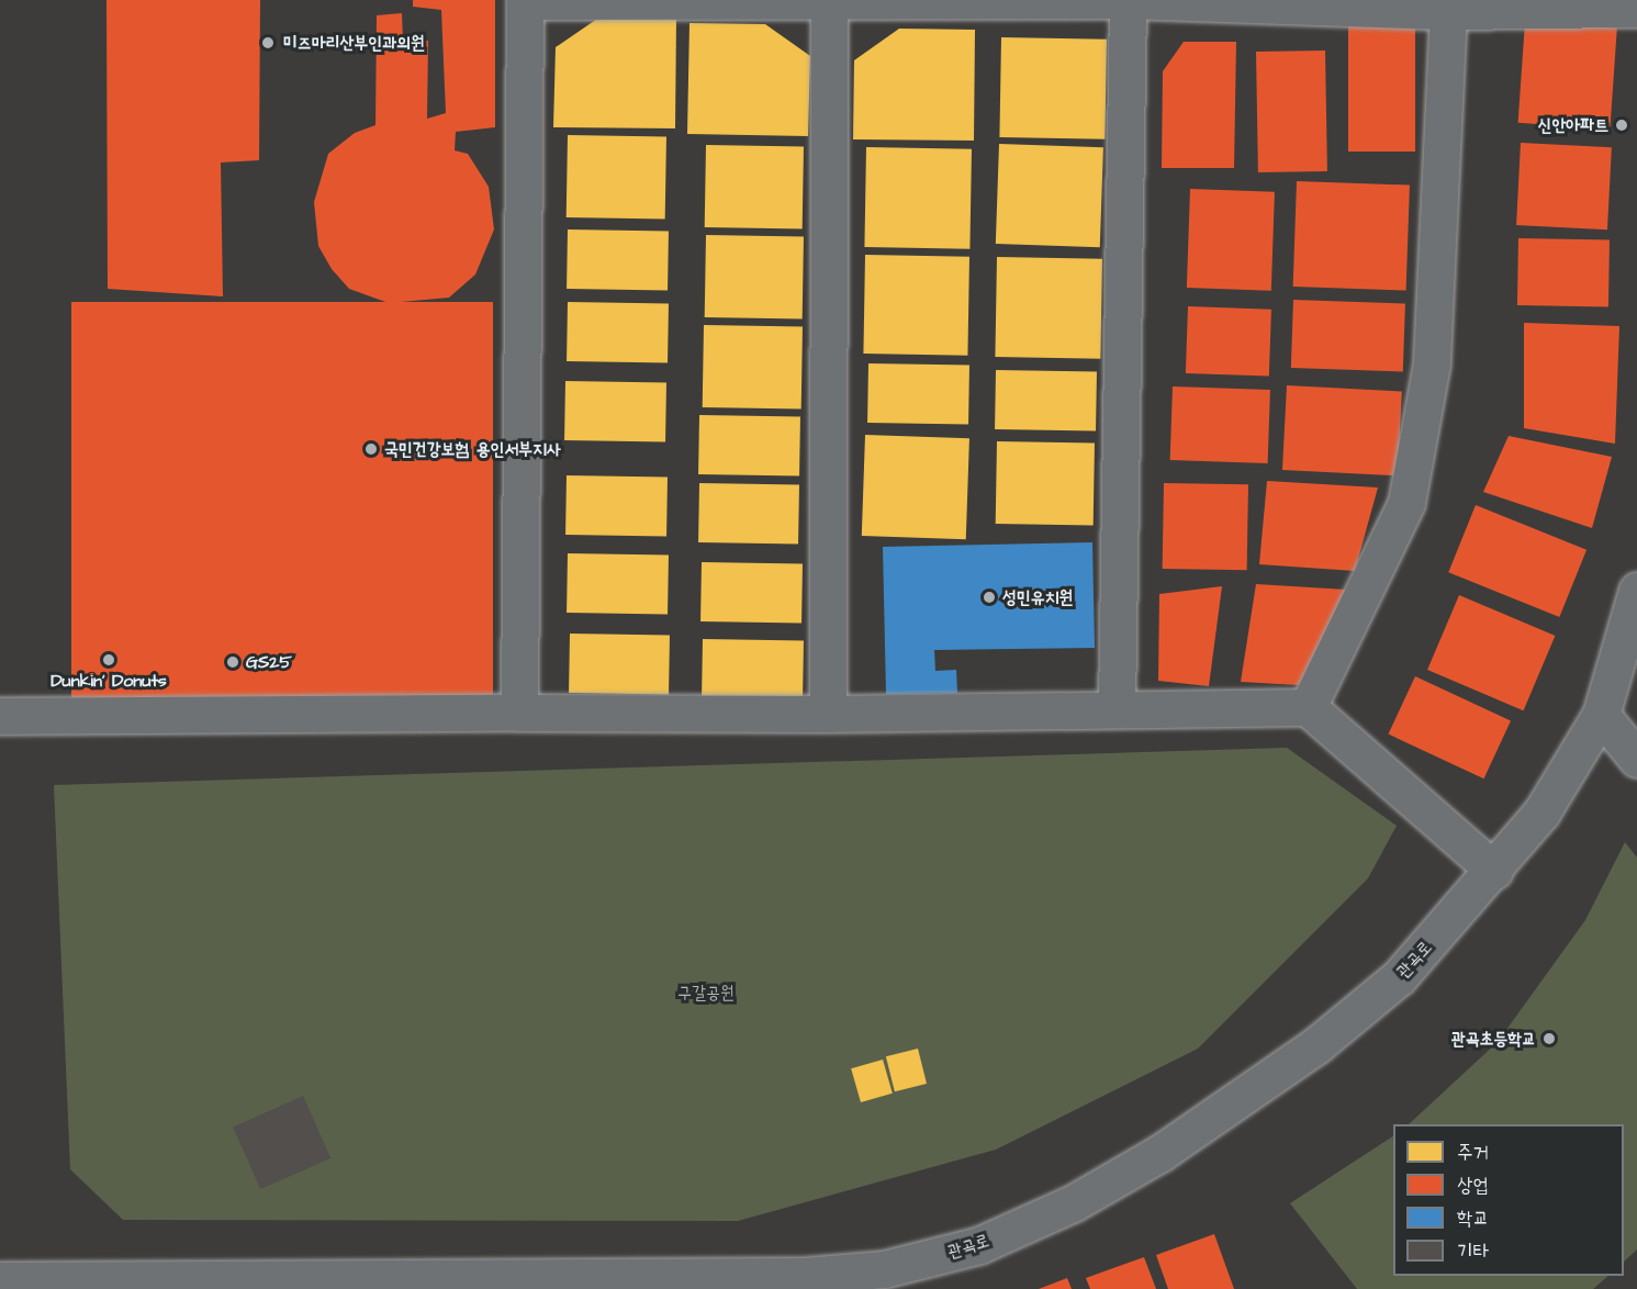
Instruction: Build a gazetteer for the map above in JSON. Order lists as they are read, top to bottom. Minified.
{"streets":{"street":["관곡로"]},"parks":["구갈공원"],"places":["미즈마리산부인과의원","신안아파트","국민건강보험 용인서부지사","성민유치원","Dunkin' Donuts","GS25","관곡초등학교"],"legend":["주거","상업","학교","기타"]}
